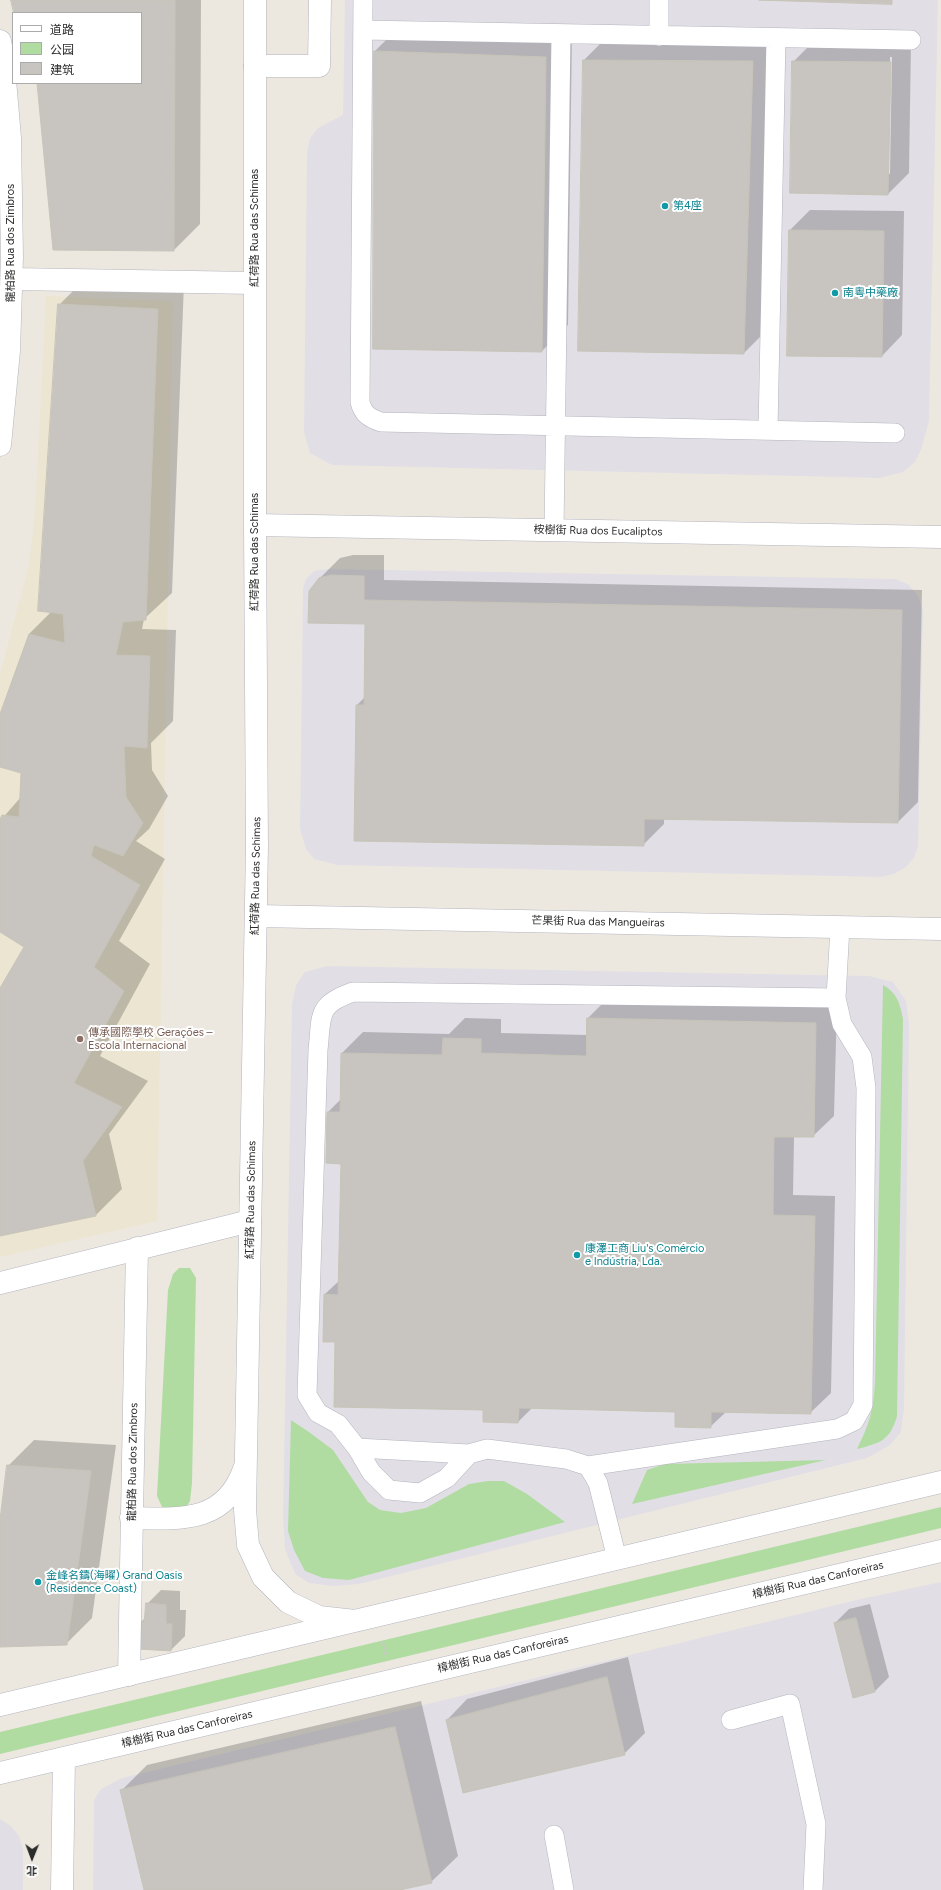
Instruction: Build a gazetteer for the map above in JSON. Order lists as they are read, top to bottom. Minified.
{"streets":{"street":["紅荷路 Rua das Schimas","龍柏路 Rua dos Zimbros","桉樹街 Rua dos Eucaliptos","芒果街 Rua das Mangueiras","樟樹街 Rua das Canforeiras"]},"crossings":[["紅荷路 Rua das Schimas","桉樹街 Rua dos Eucaliptos"],["紅荷路 Rua das Schimas","芒果街 Rua das Mangueiras"]],"places":["第4座","南粵中藥廠","傳承國際學校 Gerações – Escola Internacional","康澤工商 Liu's Comércio e Indústria, Lda.","金峰名鑄(海曜) Grand Oasis (Residence Coast)"],"legend":["道路","公园","建筑"],"north":"bottom"}
